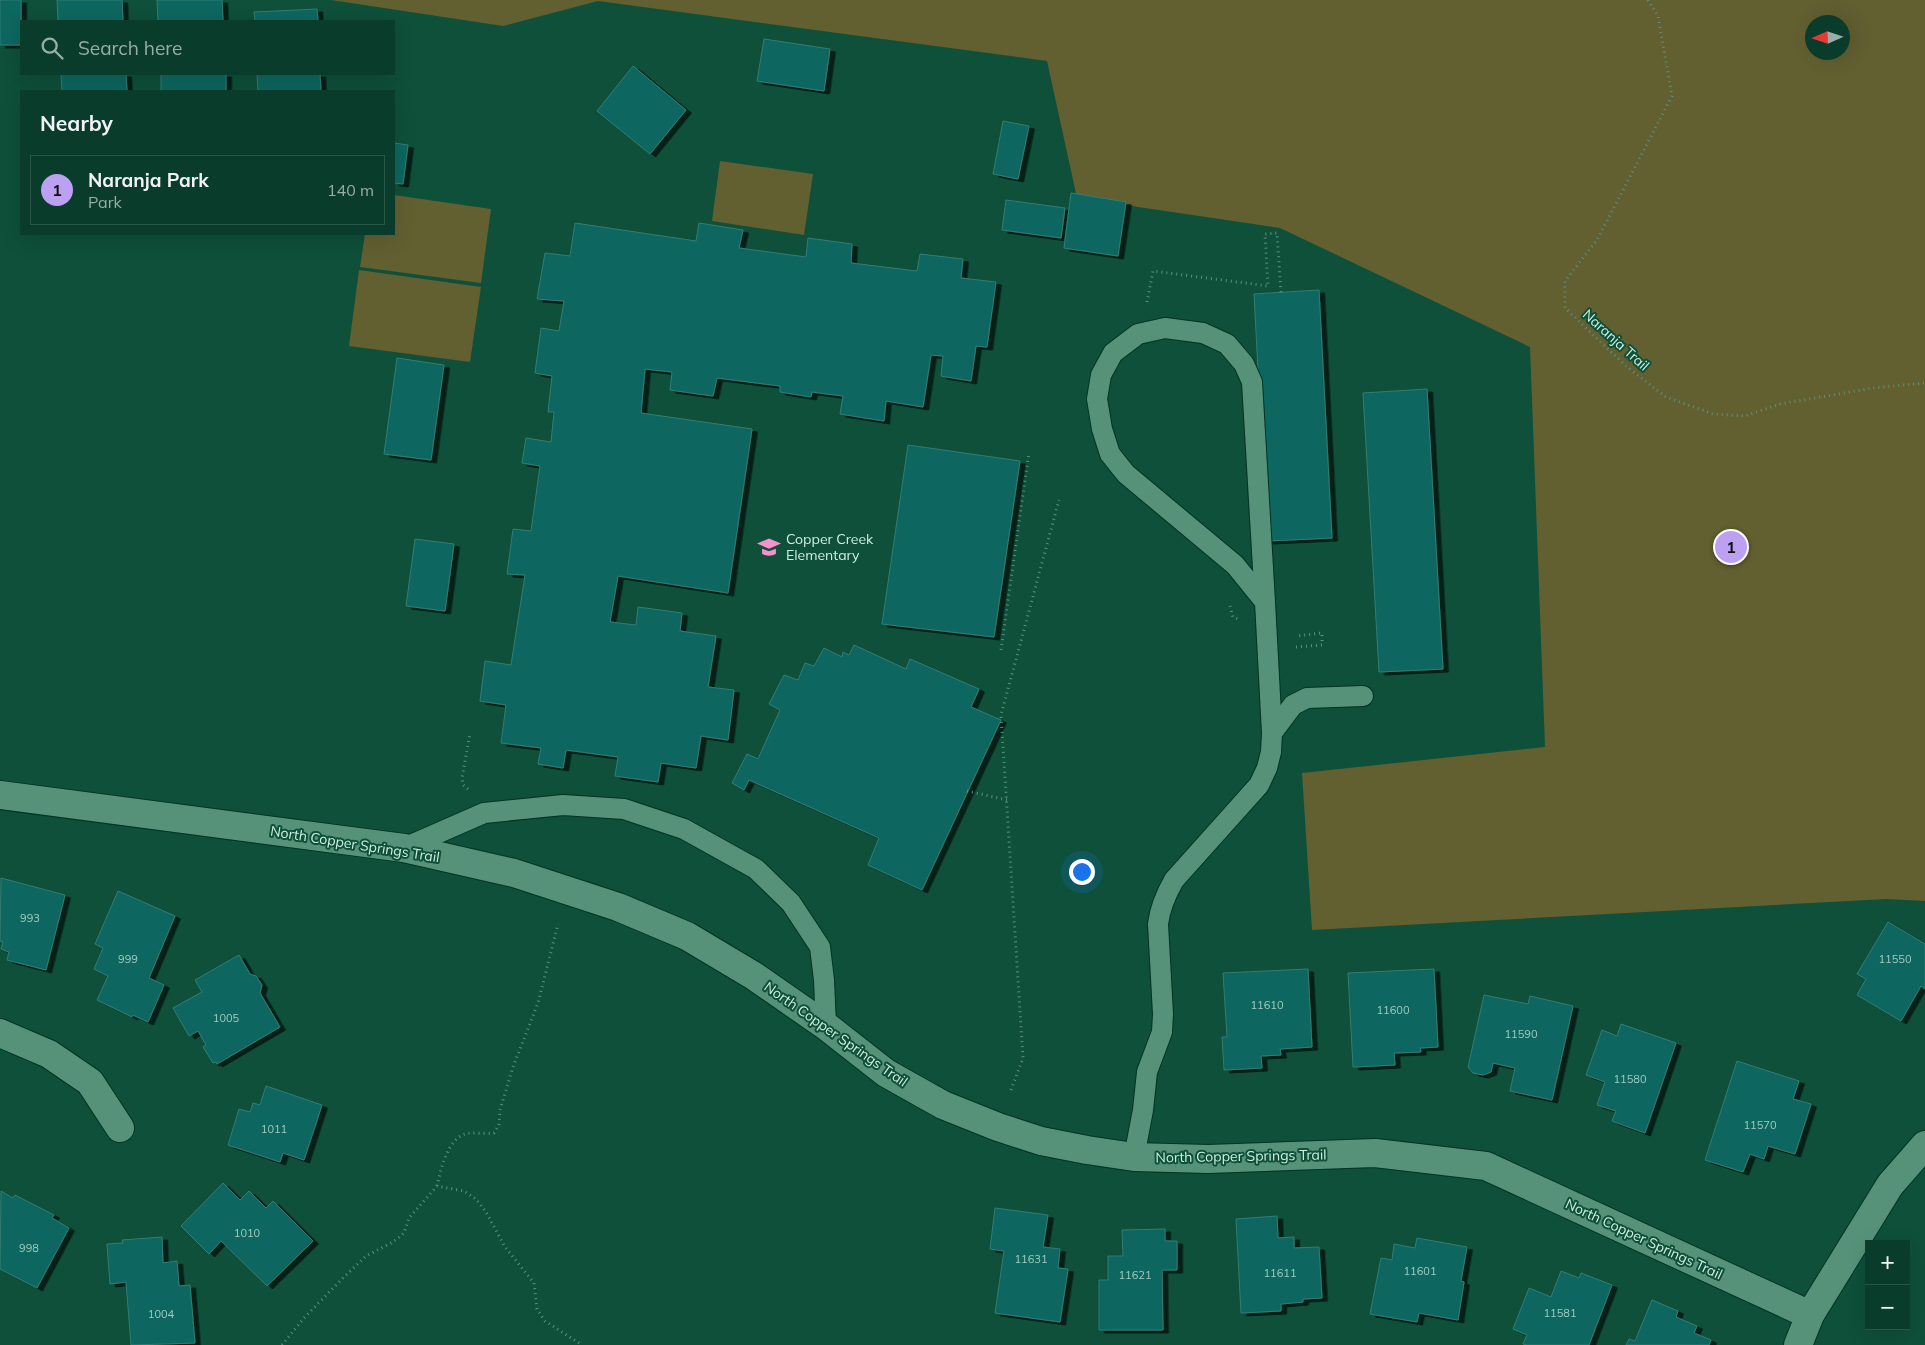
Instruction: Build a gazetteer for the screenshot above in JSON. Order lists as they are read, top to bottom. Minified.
{"streets":{"street":["North Copper Springs Trail"],"path":["Naranja Trail"]},"places":{"school or university":["Copper Creek Elementary"]},"house_numbers":["993","999","11550","11610","11600","1005","11590","11580","11570","1011","1010","998","11631","11601","11611","11621","11581","1004"],"north":"left","page":{"search":"Search here","heading":"Nearby","list":[{"mark":"1","name":"Naranja Park","note":"Park","value":"140 m"}],"pins":"1","map_buttons":["+","−"]}}
